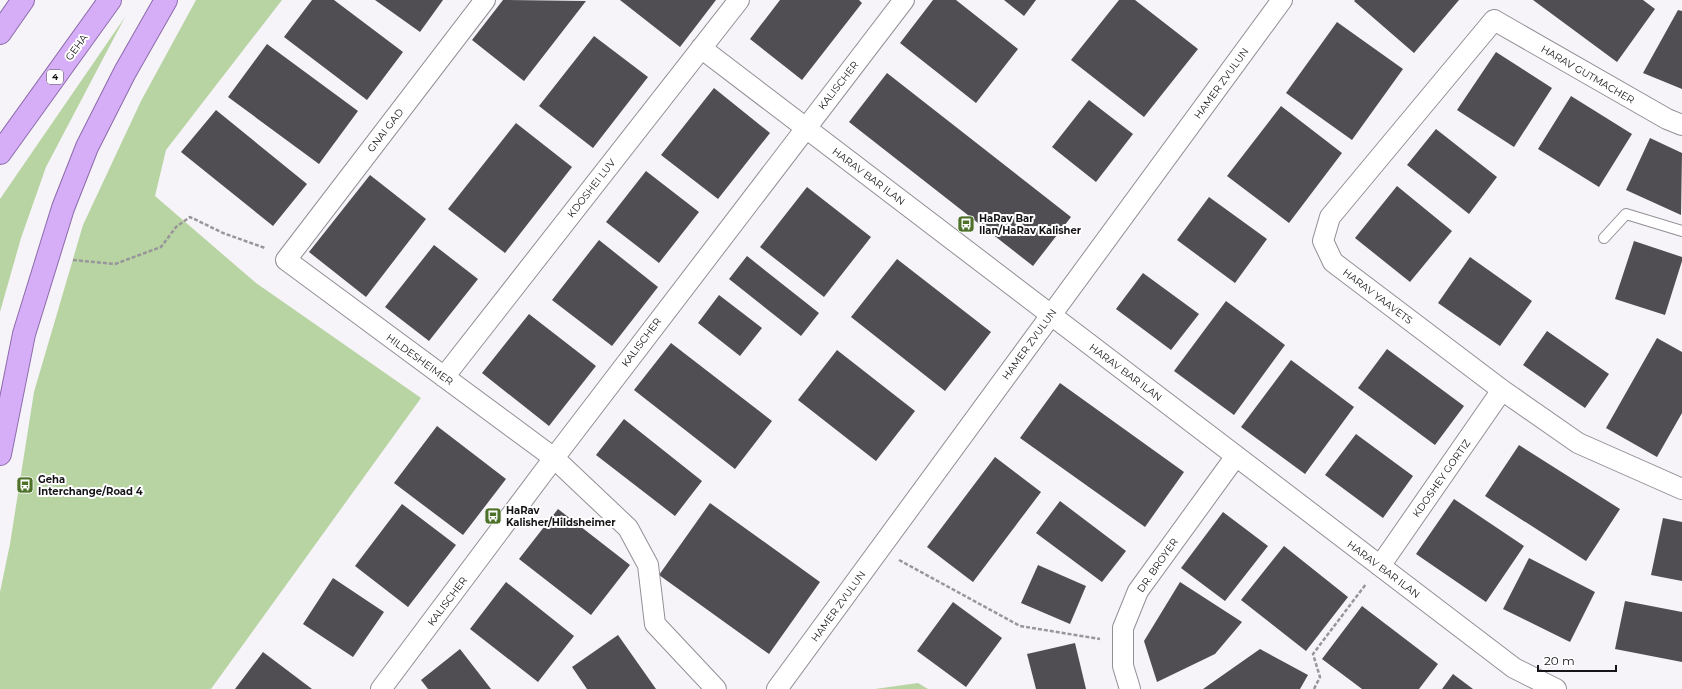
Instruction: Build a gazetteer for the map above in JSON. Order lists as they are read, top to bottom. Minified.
{"streets":{"highway":["GEHA","4"],"street":["HARAV GUTMACHER","HAMER ZVULUN","KALISCHER","GNAI GAD","HARAV BAR ILAN","KDOSHEI LUV","HARAV YAAVETS","HILDESHEIMER","KDOSHEY GORTIZ","DR. BROYER"]},"crossings":[["HARAV GUTMACHER","HARAV YAAVETS"],["HAMER ZVULUN","HARAV BAR ILAN"],["KALISCHER","HARAV BAR ILAN"],["KALISCHER","HILDESHEIMER"],["GNAI GAD","HILDESHEIMER"],["HARAV BAR ILAN","KDOSHEI LUV"],["HARAV BAR ILAN","KDOSHEY GORTIZ"],["HARAV BAR ILAN","DR. BROYER"],["KDOSHEI LUV","HILDESHEIMER"],["HARAV YAAVETS","KDOSHEY GORTIZ"]],"places":{"bus stop":["HaRav Bar Ilan/HaRav Kalisher","Geha Interchange/Road 4","HaRav Kalisher/Hildsheimer"]},"scale_bar":"20 m"}
